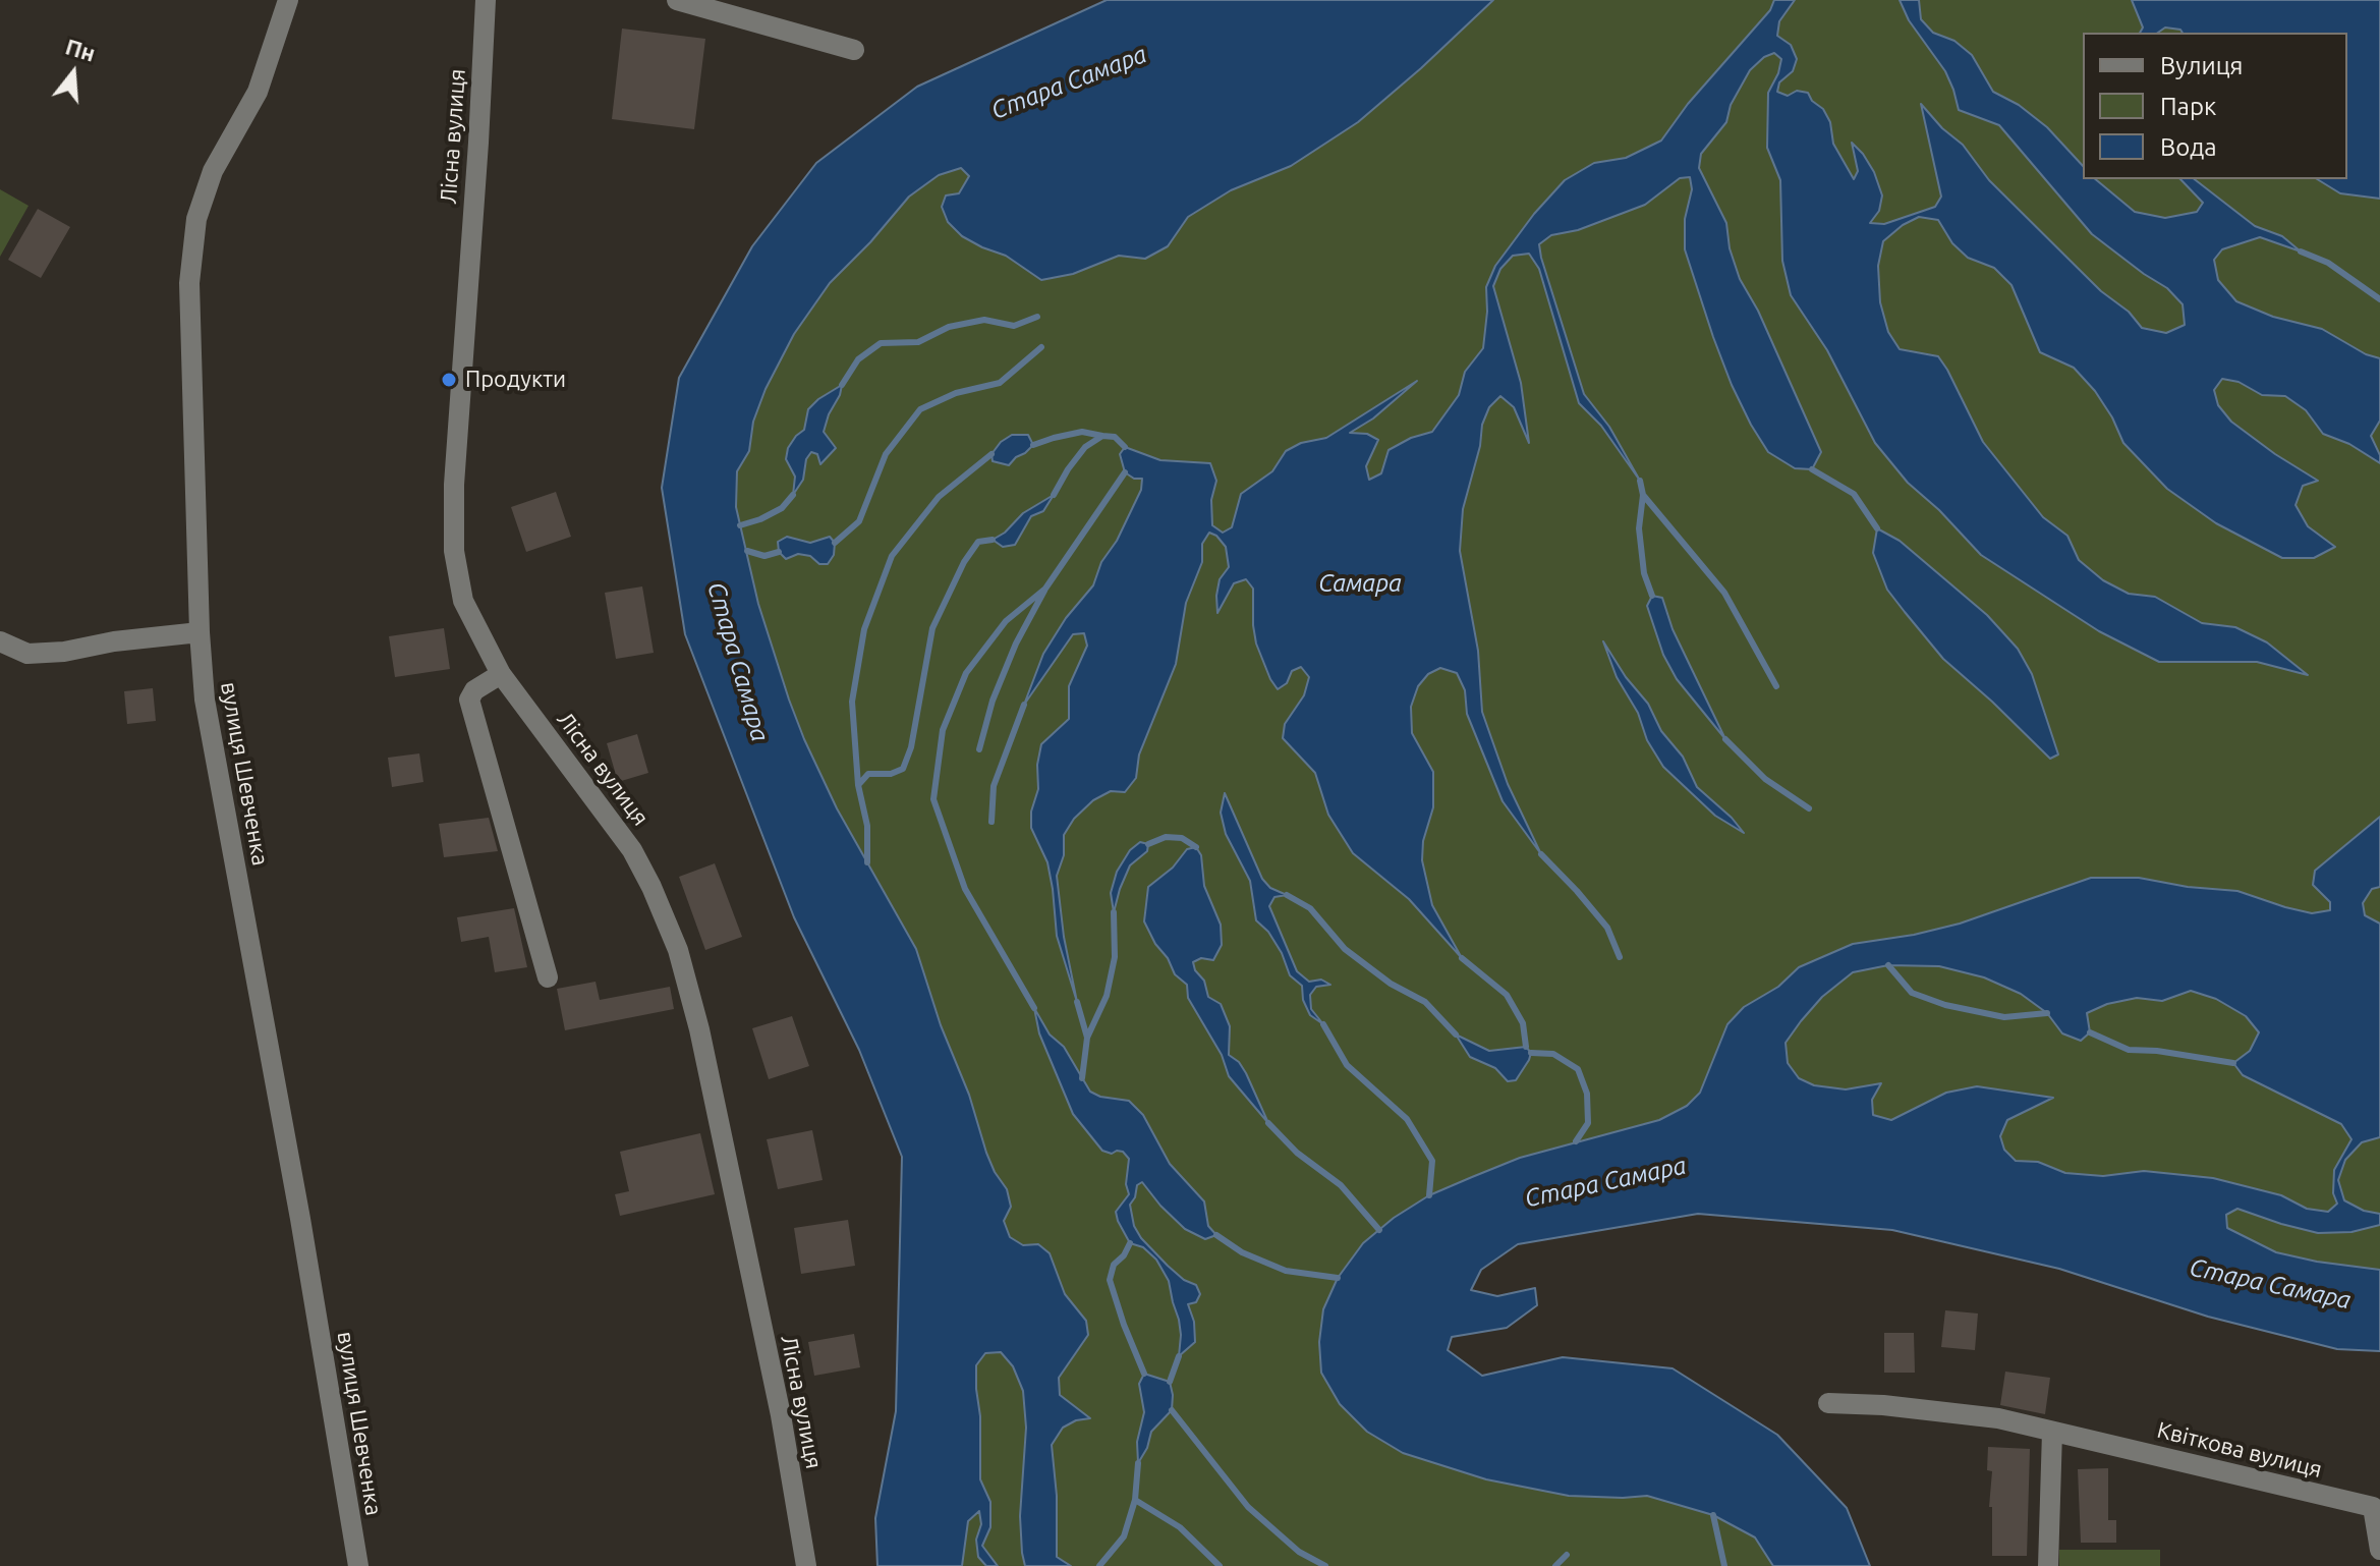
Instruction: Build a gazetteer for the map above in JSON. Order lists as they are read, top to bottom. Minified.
{"streets":{"street":["Лісна вулиця","вулиця Шевченка","Квіткова вулиця"]},"water":["Стара Самара","Самара"],"places":["Продукти"],"legend":["Вулиця","Парк","Вода"],"north":"top"}
